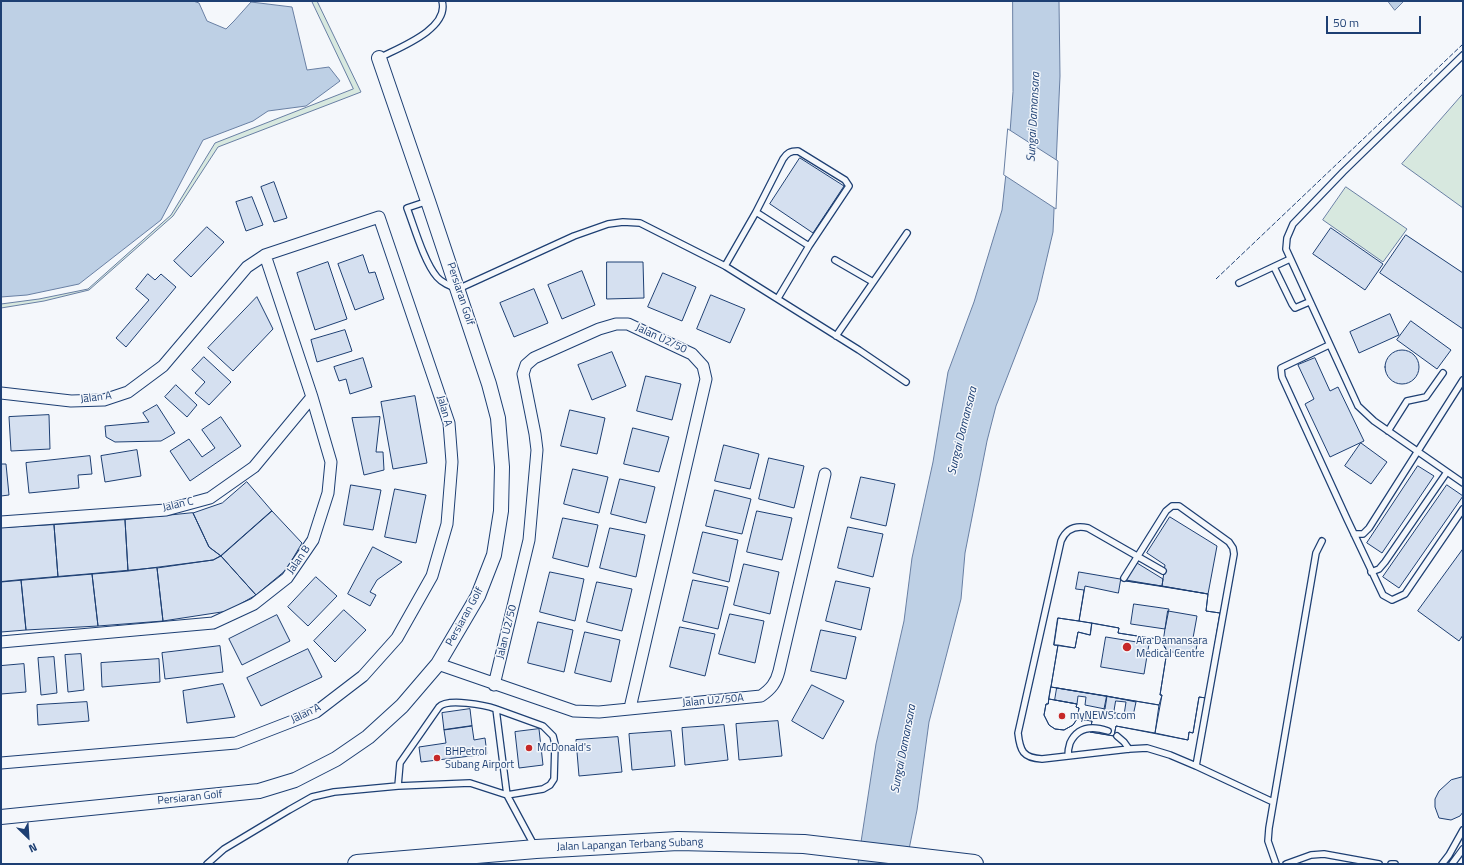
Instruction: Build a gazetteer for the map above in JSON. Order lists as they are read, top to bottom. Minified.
{"streets":{"main road":["Jalan Lapangan Terbang Subang"],"street":["Persiaran Golf","Jalan U2/50","Jalan A","Jalan C","Jalan B","Jalan U2/50A"]},"crossings":[["Persiaran Golf","Jalan U2/50A"],["Jalan U2/50","Jalan U2/50A"],["Jalan A","Jalan B"],["Jalan C","Jalan B"]],"water":["Sungai Damansara"],"places":["Ara Damansara Medical Centre","myNEWS.com","McDonald's","BHPetrol Subang Airport"],"scale_bar":"50 m","north":"bottom right"}
